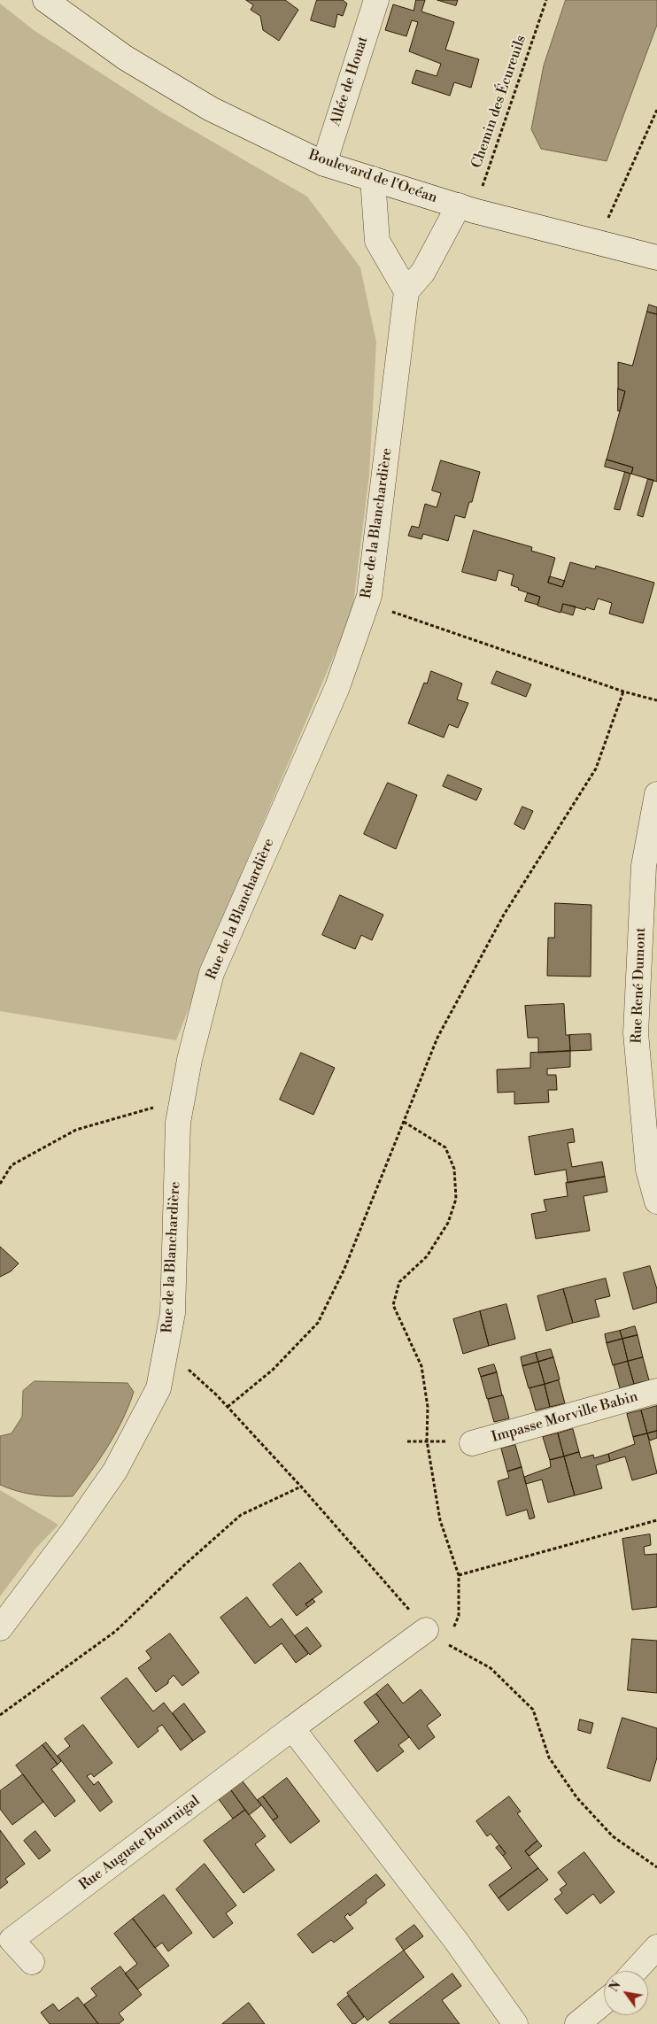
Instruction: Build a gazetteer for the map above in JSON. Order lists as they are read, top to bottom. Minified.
{"streets":{"street":["Allée de Houat","Boulevard de l'Océan","Rue de la Blanchardière","Rue René Dumont","Impasse Morville Babin","Rue Auguste Bournigal"],"path":["Chemin des Écureuils"]},"crossings":[["Allée de Houat","Boulevard de l'Océan"],["Chemin des Écureuils","Boulevard de l'Océan"]],"north":"top left"}
